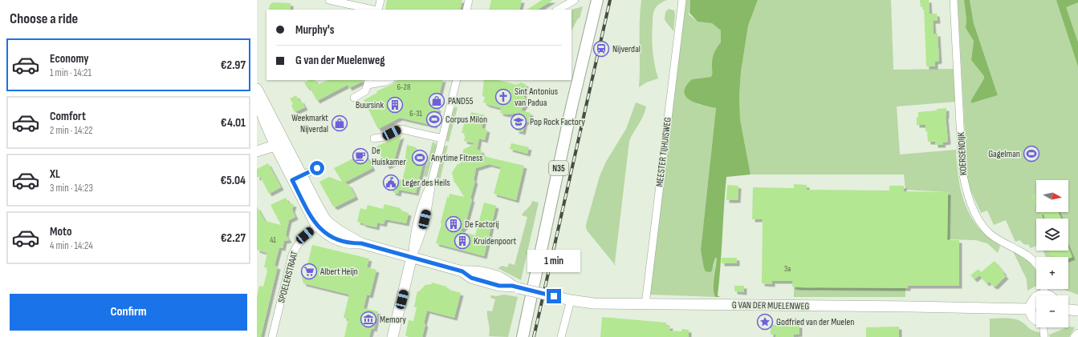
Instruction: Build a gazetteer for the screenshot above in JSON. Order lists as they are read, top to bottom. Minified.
{"streets":{"main road":["N35"],"street":["MEESTER TIJHUISWEG","KOERSENDIJK","SPOELERSTRAAT","G VAN DER MUELENWEG"]},"crossings":[["MEESTER TIJHUISWEG","G VAN DER MUELENWEG"],["SPOELERSTRAAT","G VAN DER MUELENWEG"]],"places":{"station":["Nijverdal"],"church":["Sint Antonius van Padua"],"shop":["PAND55","Weekmarkt Nijverdal"],"building":["Buursink","De Factorij","Kruidenpoort"],"sports":["Corpus Milon","Gagelman","Anytime Fitness"],"school or university":["Pop Rock Factory"],"cafe":["De Huiskamer"],"public building":["Leger des Heils"],"supermarket":["Albert Heijn"],"museum":["Memory"],"place":["Godfried van der Muelen"]},"house_numbers":["6-28","6-31","41","3a"],"north":"right","page":{"heading":"Choose a ride","banner":["Murphy's","G van der Muelenweg"],"list":[{"name":"Economy","note":"1 min · 14:21","value":"€2.97"},{"name":"Comfort","note":"2 min · 14:22","value":"€4.01"},{"name":"XL","note":"3 min · 14:23","value":"€5.04"},{"name":"Moto","note":"4 min · 14:24","value":"€2.27"}],"map_buttons":["+","−"],"bubble":"1 min","buttons":"Confirm"}}
